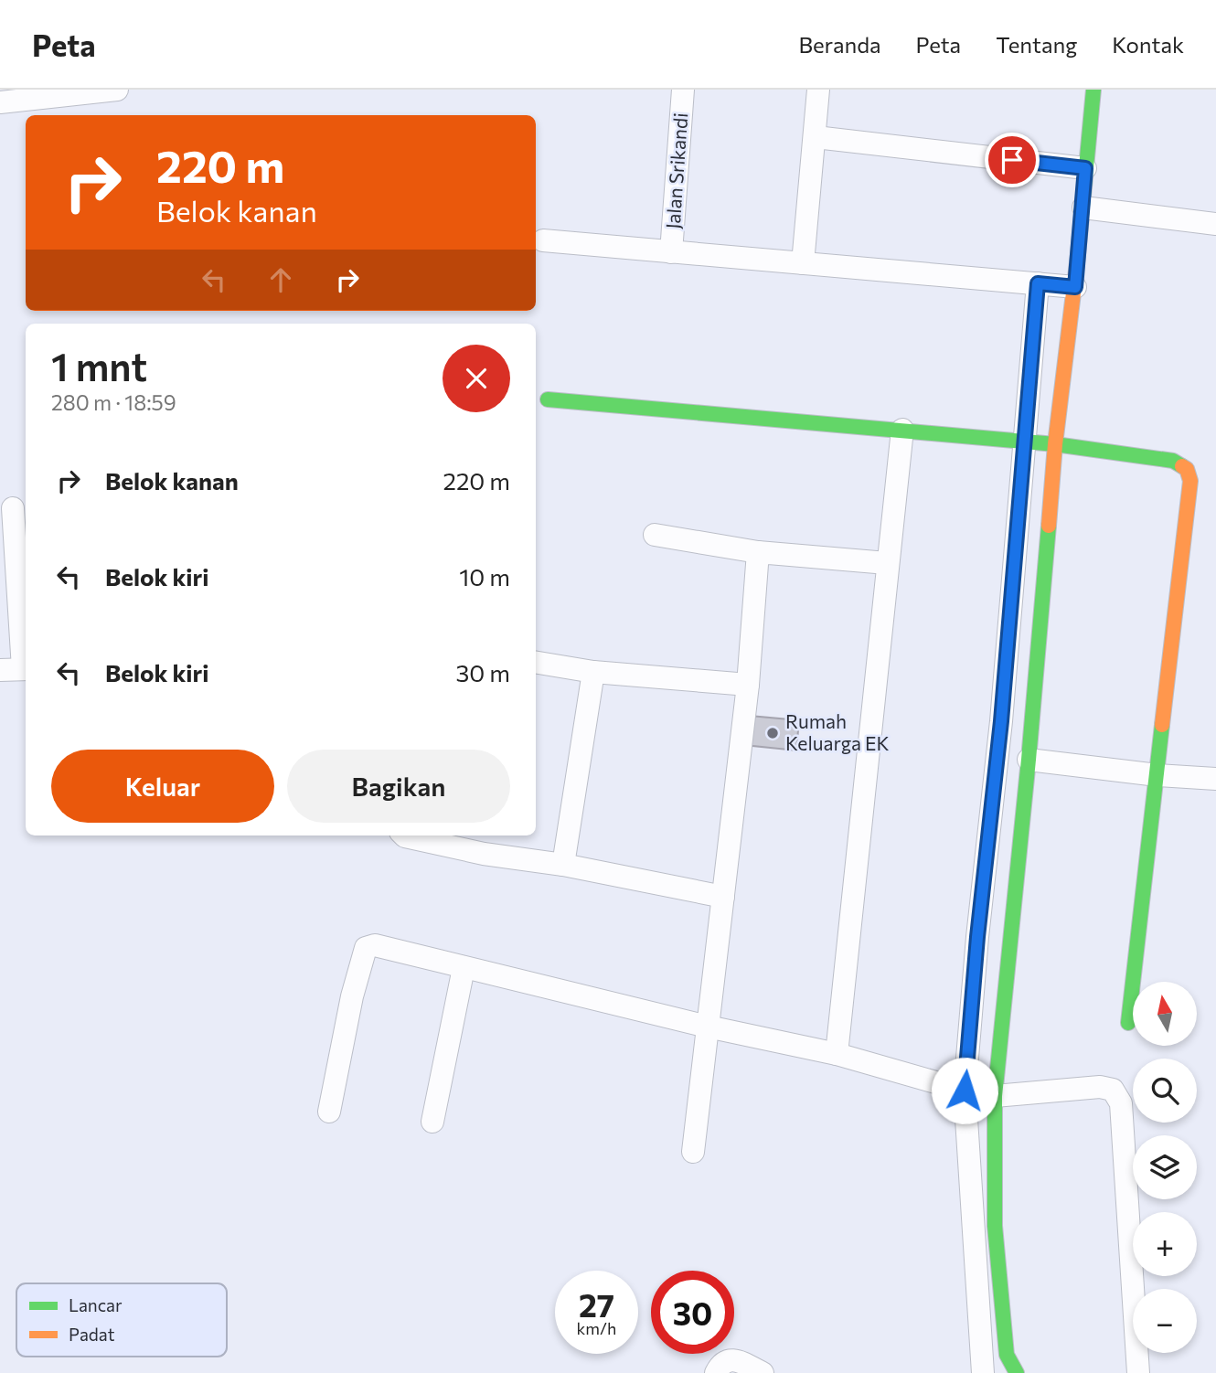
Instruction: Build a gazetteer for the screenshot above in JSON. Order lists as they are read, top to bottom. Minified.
{"streets":{"street":["Jalan Srikandi"]},"places":["Rumah Keluarga EK"],"legend":["Lancar","Padat"],"north":"top","page":{"header":"Peta","nav":["Beranda","Peta","Tentang","Kontak"],"turn":["220 m","Belok kanan"],"heading":["1 mnt","280 m · 18:59"],"list":[{"name":"Belok kanan","value":"220 m"},{"name":"Belok kiri","value":"10 m"},{"name":"Belok kiri","value":"30 m"}],"buttons":["Keluar","Bagikan"],"map_buttons":["+","−"],"speed":"27 km/h","limit":"30"}}
